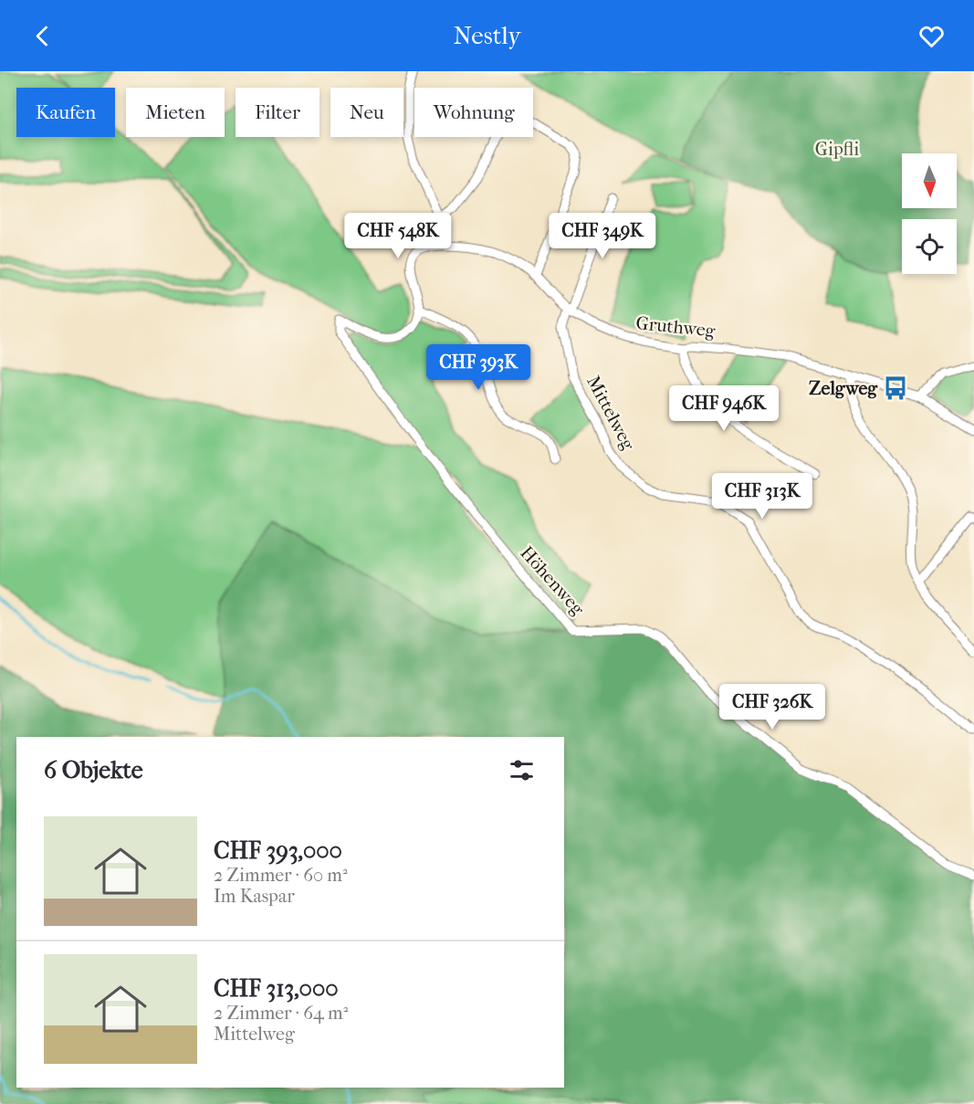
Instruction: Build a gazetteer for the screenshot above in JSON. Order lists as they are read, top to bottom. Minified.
{"streets":{"street":["Gruthweg","Mittelweg","Höhenweg"]},"crossings":[["Gruthweg","Mittelweg"],["Gruthweg","Höhenweg"]],"parks":["Gipfli"],"places":{"bus stop":["Zelgweg"]},"north":"bottom","page":{"header":"Nestly","chip":["Kaufen","Mieten","Filter","Neu","Wohnung"],"price":["CHF 548K","CHF 349K","CHF 393K","CHF 946K","CHF 313K","CHF 326K"],"heading":"6 Objekte","list":[{"name":"CHF 393,000","note":"2 Zimmer · 60 m² · Im Kaspar"},{"name":"CHF 313,000","note":"2 Zimmer · 64 m² · Mittelweg"}]}}
